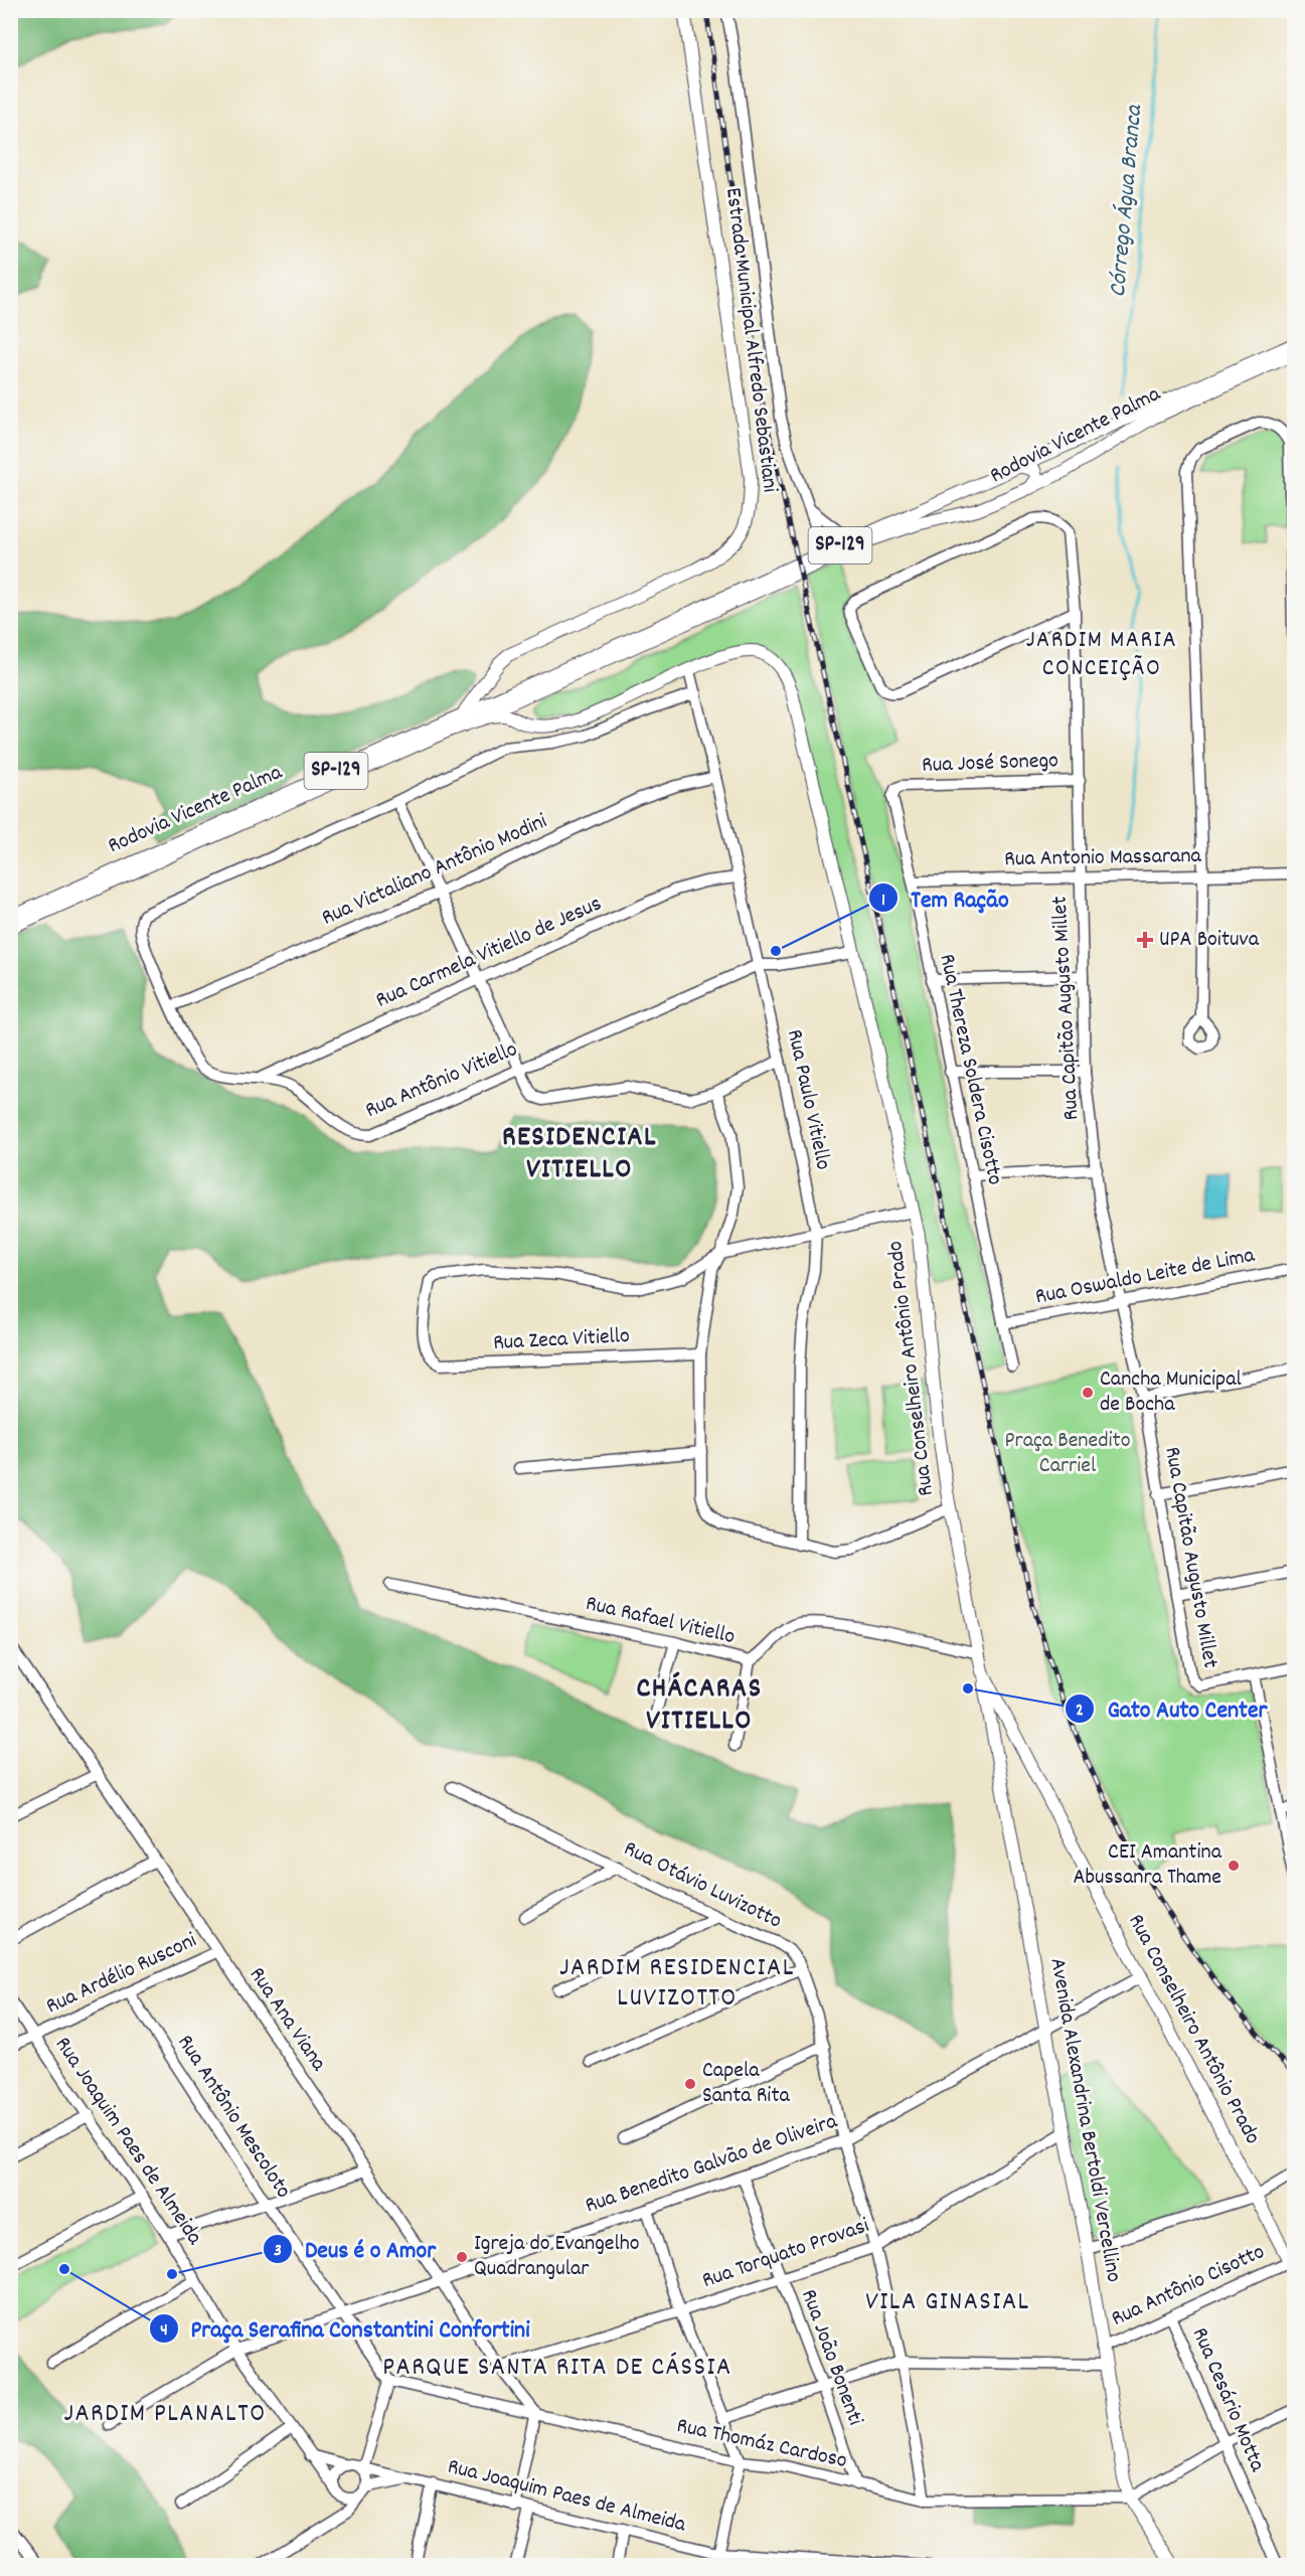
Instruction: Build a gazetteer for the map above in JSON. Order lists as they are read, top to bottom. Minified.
{"streets":{"main road":["Estrada Municipal Alfredo Sebastiani","Rodovia Vicente Palma","SP-129","Rua Conselheiro Antônio Prado","Avenida Alexandrina Bertoldi Vercellino"],"street":["Rua José Sonego","Rua Antonio Massarana","Rua Victaliano Antônio Modini","Rua Carmela Vitiello de Jesus","Rua Capitão Augusto Millet","Rua Thereza Soldera Cisotto","Rua Antônio Vitiello","Rua Paulo Vitiello","Rua Oswaldo Leite de Lima","Rua Zeca Vitiello","Rua Rafael Vitiello","Rua Otávio Luvizotto","Rua Ardélio Rusconi","Rua Ana Viana","Rua Antônio Mescoloto","Rua Joaquim Paes de Almeida","Rua Benedito Galvão de Oliveira","Rua Torquato Provasi","Rua Antônio Cisotto","Rua João Bonenti","Rua Cesário Motta","Rua Thomáz Cardoso"]},"crossings":[["Estrada Municipal Alfredo Sebastiani","Rodovia Vicente Palma"],["Rodovia Vicente Palma","SP-129"],["Rua José Sonego","Rua Capitão Augusto Millet"],["Rua José Sonego","Rua Thereza Soldera Cisotto"],["Rua Antonio Massarana","Rua Capitão Augusto Millet"],["Rua Antonio Massarana","Rua Thereza Soldera Cisotto"],["Rua Victaliano Antônio Modini","Rua Antônio Vitiello"],["Rua Victaliano Antônio Modini","Rua Paulo Vitiello"],["Rua Carmela Vitiello de Jesus","Rua Antônio Vitiello"],["Rua Carmela Vitiello de Jesus","Rua Paulo Vitiello"],["Rua Capitão Augusto Millet","Rua Oswaldo Leite de Lima"],["Rua Thereza Soldera Cisotto","Rua Oswaldo Leite de Lima"],["Rua Antônio Vitiello","Rua Paulo Vitiello"],["Rua Antônio Vitiello","Rua Conselheiro Antônio Prado"],["Rua Paulo Vitiello","Rua Conselheiro Antônio Prado"],["Rua Conselheiro Antônio Prado","Rua Rafael Vitiello"],["Rua Conselheiro Antônio Prado","Avenida Alexandrina Bertoldi Vercellino"],["Rua Conselheiro Antônio Prado","Rua Benedito Galvão de Oliveira"],["Rua Conselheiro Antônio Prado","Rua Antônio Cisotto"],["Rua Otávio Luvizotto","Rua Benedito Galvão de Oliveira"],["Rua Otávio Luvizotto","Rua Torquato Provasi"],["Rua Otávio Luvizotto","Rua Thomáz Cardoso"],["Rua Ardélio Rusconi","Rua Ana Viana"],["Rua Ardélio Rusconi","Rua Antônio Mescoloto"],["Rua Ardélio Rusconi","Rua Joaquim Paes de Almeida"],["Rua Ana Viana","Rua Benedito Galvão de Oliveira"],["Rua Ana Viana","Rua Torquato Provasi"],["Rua Ana Viana","Rua Thomáz Cardoso"],["Rua Antônio Mescoloto","Rua Benedito Galvão de Oliveira"],["Rua Antônio Mescoloto","Rua Thomáz Cardoso"],["Avenida Alexandrina Bertoldi Vercellino","Rua Benedito Galvão de Oliveira"],["Avenida Alexandrina Bertoldi Vercellino","Rua Torquato Provasi"],["Avenida Alexandrina Bertoldi Vercellino","Rua Antônio Cisotto"],["Avenida Alexandrina Bertoldi Vercellino","Rua Thomáz Cardoso"],["Rua Joaquim Paes de Almeida","Rua Benedito Galvão de Oliveira"],["Rua Benedito Galvão de Oliveira","Rua João Bonenti"],["Rua Torquato Provasi","Rua João Bonenti"],["Rua Antônio Cisotto","Rua Cesário Motta"],["Rua João Bonenti","Rua Thomáz Cardoso"]],"districts":["JARDIM MARIA CONCEIÇÃO","RESIDENCIAL VITIELLO","CHÁCARAS VITIELLO","JARDIM RESIDENCIAL LUVIZOTTO","VILA GINASIAL","PARQUE SANTA RITA DE CÁSSIA","JARDIM PLANALTO"],"water":["Córrego Água Branca"],"parks":["Praça Benedito Carriel"],"places":{"health":["UPA Boituva"],"other":["Tem Ração","Cancha Municipal de Bocha","Gato Auto Center","CEI Amantina Abussanra Thame","Capela Santa Rita","Igreja do Evangelho Quadrangular","Praça Serafina Constantini Confortini","Deus é o Amor"]}}
